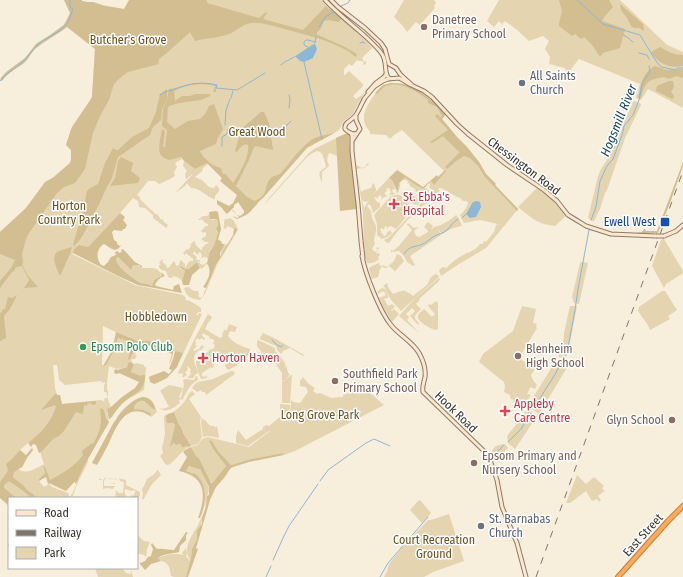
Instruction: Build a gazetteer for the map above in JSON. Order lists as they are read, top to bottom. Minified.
{"streets":{"highway":["East Street"],"main road":["Chessington Road","Hook Road"]},"water":["Hogsmill River"],"parks":["Butcher's Grove","Great Wood","Horton Country Park","Hobbledown","Long Grove Park","Court Recreation Ground"],"places":{"other":["Danetree Primary School","All Saints Church","Epsom Polo Club","Blenheim High School","Southfield Park Primary School","Glyn School","Epsom Primary and Nursery School","St. Barnabas Church"],"health":["St. Ebba's Hospital","Horton Haven","Appleby Care Centre"],"transit":["Ewell West"]},"legend":["Road","Railway","Park"]}
